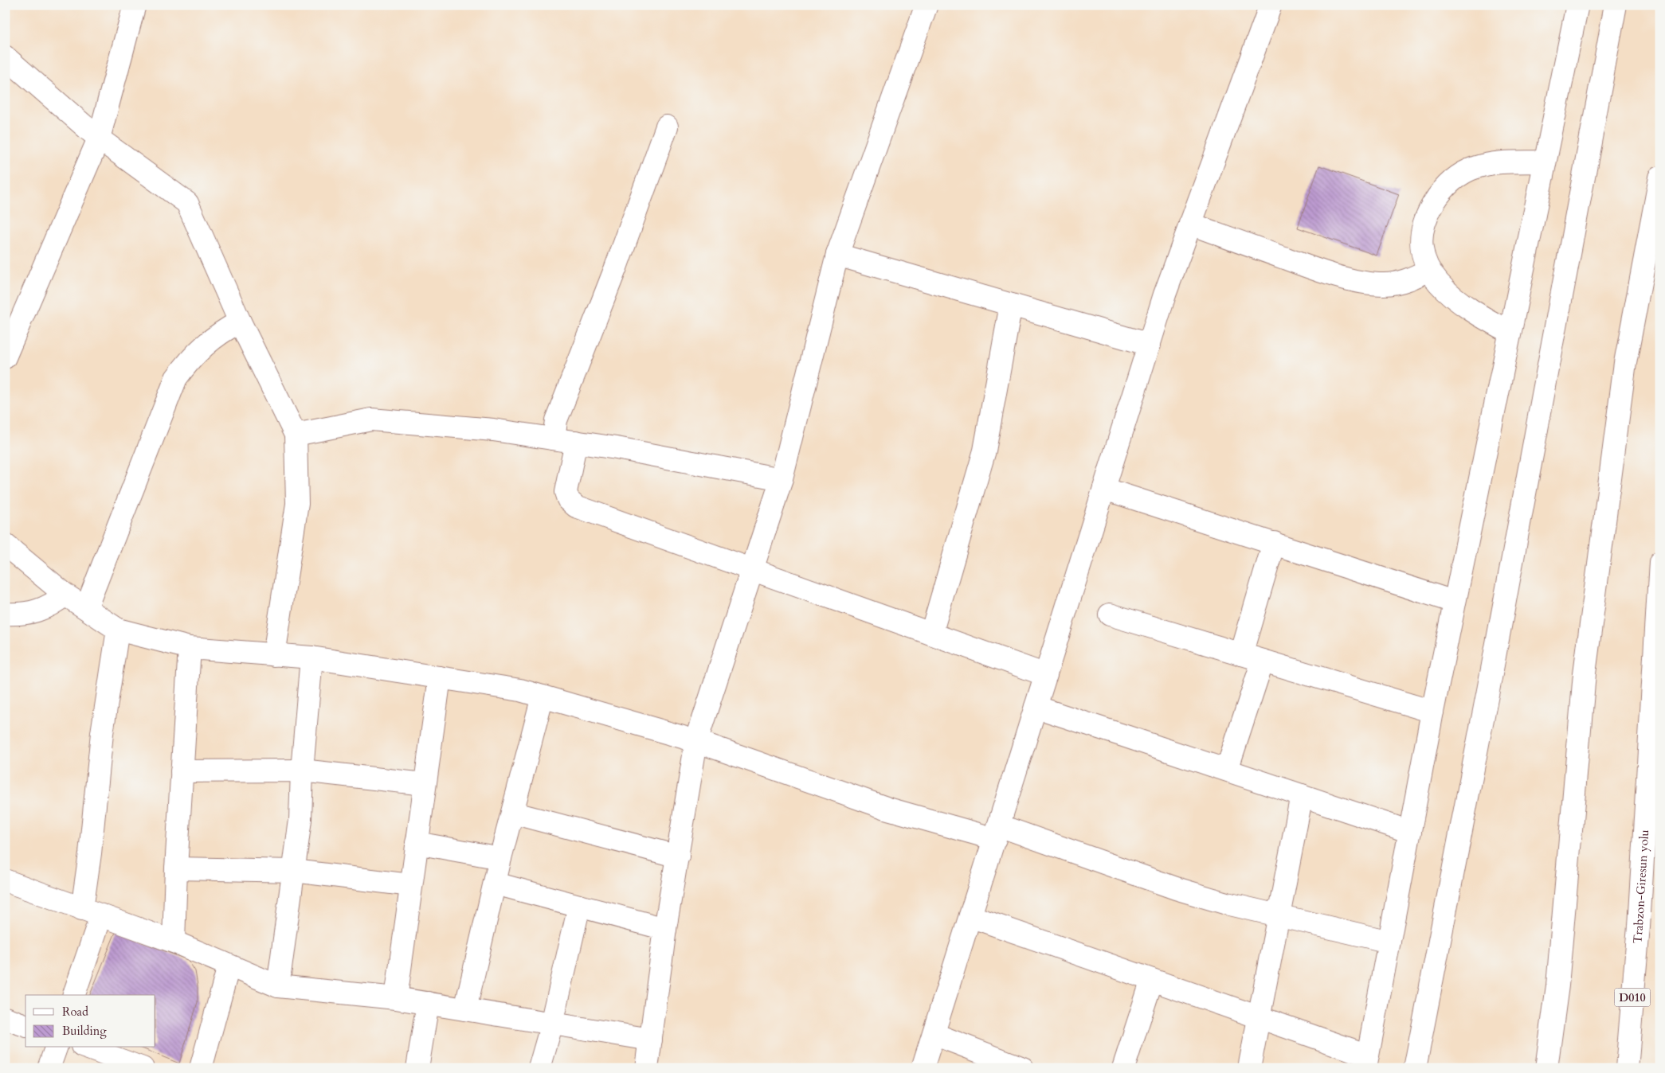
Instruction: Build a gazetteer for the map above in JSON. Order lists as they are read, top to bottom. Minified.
{"streets":{"main road":["Trabzon-Giresun yolu","D010"]},"legend":["Road","Building"]}
